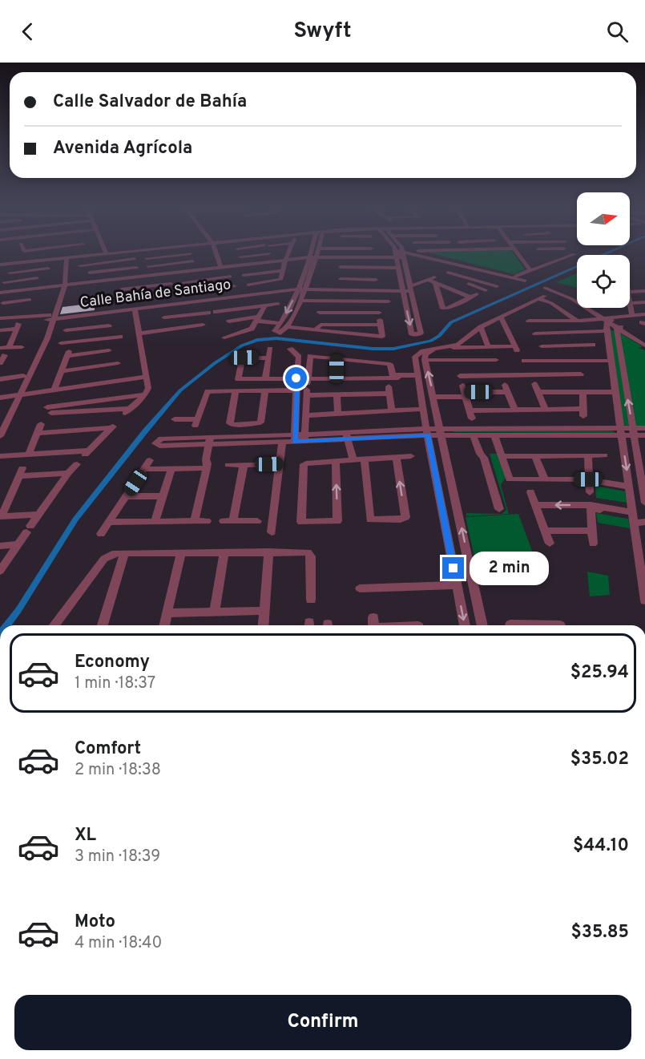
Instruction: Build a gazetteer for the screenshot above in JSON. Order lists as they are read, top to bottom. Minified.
{"streets":{"street":["Calle Bahía de Santiago"]},"north":"right","page":{"header":"Swyft","banner":["Calle Salvador de Bahía","Avenida Agrícola"],"bubble":"2 min","list":[{"name":"Economy","note":"1 min · 18:37","value":"$25.94"},{"name":"Comfort","note":"2 min · 18:38","value":"$35.02"},{"name":"XL","note":"3 min · 18:39","value":"$44.10"},{"name":"Moto","note":"4 min · 18:40","value":"$35.85"}],"buttons":"Confirm"}}
